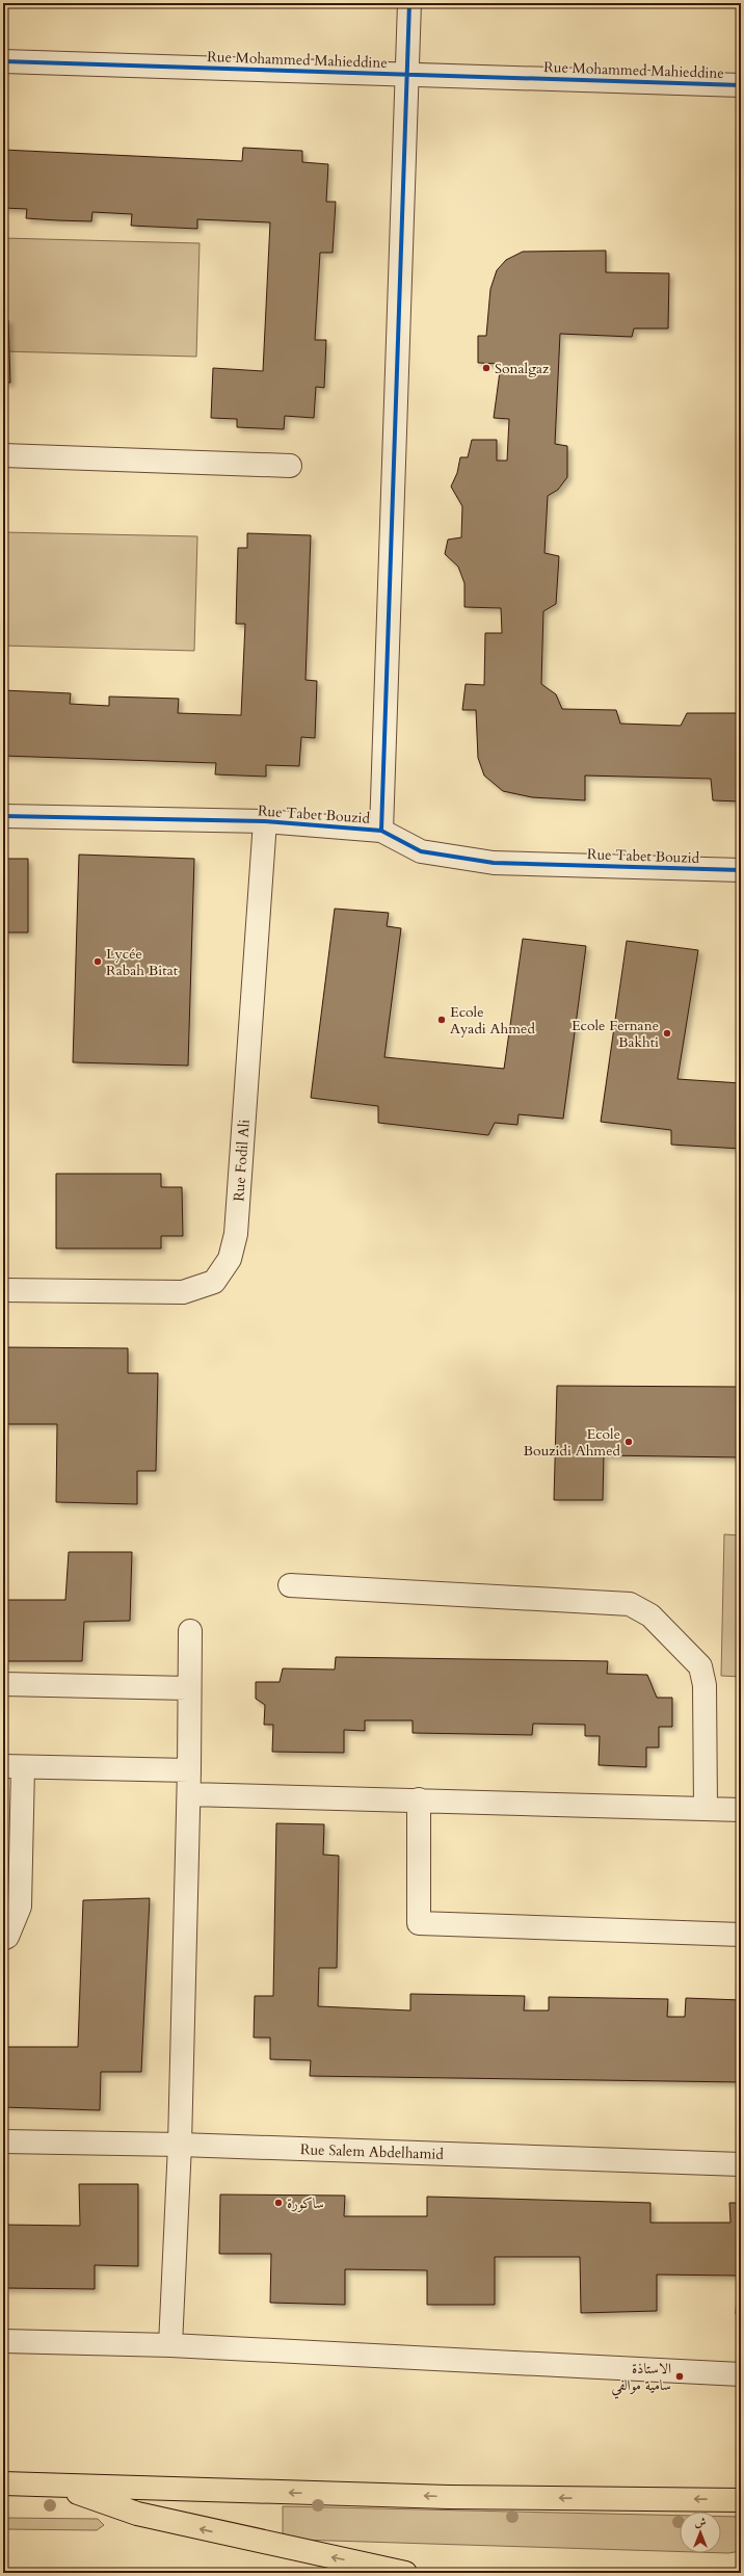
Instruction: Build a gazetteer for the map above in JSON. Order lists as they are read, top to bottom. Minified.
{"streets":{"street":["Rue Mohammed Mahieddine","Rue Tabet Bouzid","Rue Fodil Ali","Rue Salem Abdelhamid"]},"crossings":[["Rue Tabet Bouzid","Rue Fodil Ali"]],"places":["Sonalgaz","Lycée Rabah Bitat","Ecole Ayadi Ahmed","Ecole Fernane Bakhti","Ecole Bouzidi Ahmed","ساكورة","الاستاذة سامية موالفي"],"north":"top"}
